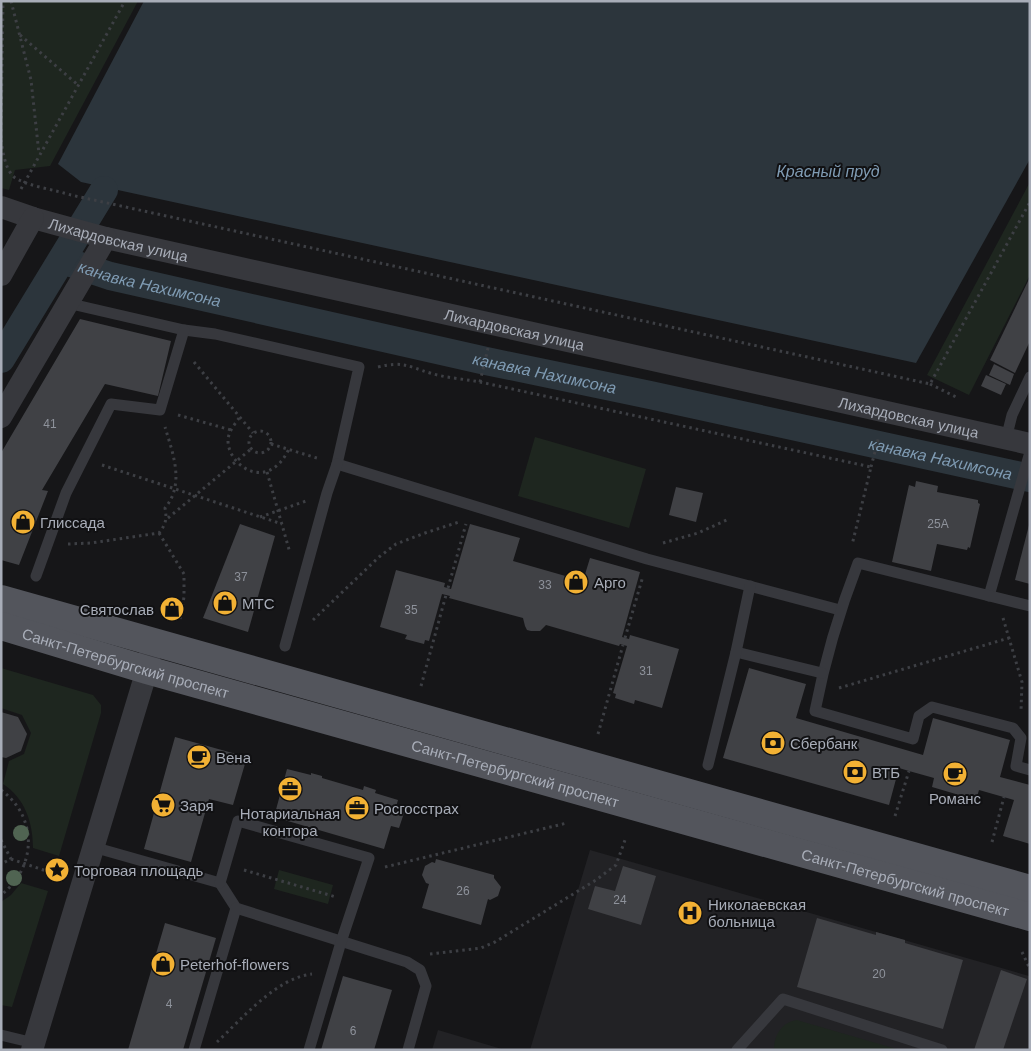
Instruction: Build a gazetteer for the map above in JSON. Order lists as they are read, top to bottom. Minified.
{"streets":{"main road":["Санкт-Петербургский проспект"],"street":["Лихардовская улица"]},"water":["Красный пруд","канавка Нахимсона"],"places":{"shop":["Глиссада","Арго","МТС","Святослав","Peterhof-flowers"],"bank":["Сбербанк","ВТБ"],"cafe":["Вена","Романс"],"office":["Нотариальная контора","Росгосстрах"],"supermarket":["Заря"],"place":["Торговая площадь"],"hospital":["Николаевская больница"]},"house_numbers":["41","25А","37","33","35","31","26","24","20","4","6"]}
